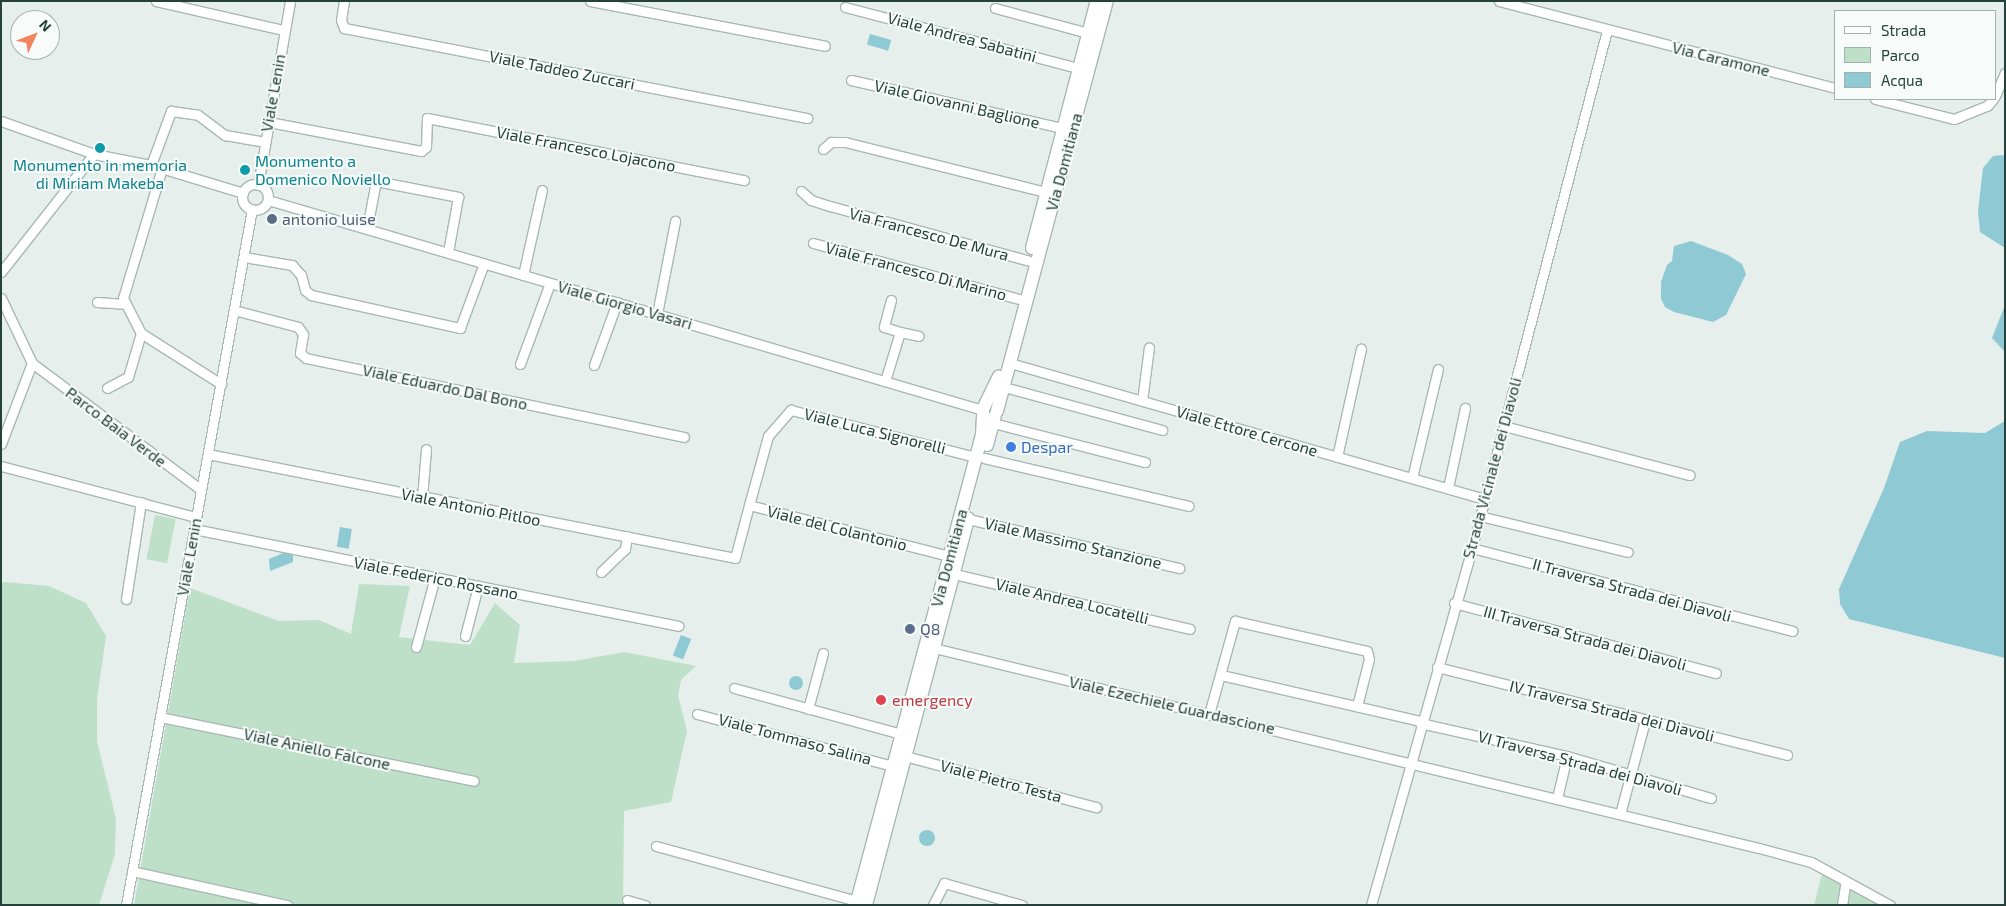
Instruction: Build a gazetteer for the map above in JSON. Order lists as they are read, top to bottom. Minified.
{"streets":{"main road":["Via Domitiana"],"street":["Viale Andrea Sabatini","Via Caramone","Viale Taddeo Zuccari","Viale Lenin","Viale Giovanni Baglione","Viale Francesco Lojacono","Via Francesco De Mura","Viale Francesco Di Marino","Viale Giorgio Vasari","Viale Eduardo Dal Bono","Parco Baia Verde","Viale Luca Signorelli","Viale Ettore Cercone","Strada Vicinale dei Diavoli","Viale Antonio Pitloo","Viale del Colantonio","Viale Massimo Stanzione","Viale Federico Rossano","II Traversa Strada dei Diavoli","Viale Andrea Locatelli","III Traversa Strada dei Diavoli","Viale Ezechiele Guardascione","IV Traversa Strada dei Diavoli","Viale Tommaso Salina","Viale Aniello Falcone","VI Traversa Strada dei Diavoli","Viale Pietro Testa"]},"crossings":[["Viale Andrea Sabatini","Via Domitiana"],["Via Caramone","Strada Vicinale dei Diavoli"],["Viale Lenin","Viale Francesco Lojacono"],["Viale Lenin","Viale Giorgio Vasari"],["Viale Lenin","Viale Eduardo Dal Bono"],["Viale Lenin","Parco Baia Verde"],["Viale Lenin","Viale Antonio Pitloo"],["Viale Lenin","Viale Federico Rossano"],["Viale Lenin","Viale Aniello Falcone"],["Viale Giovanni Baglione","Via Domitiana"],["Via Domitiana","Via Francesco De Mura"],["Via Domitiana","Viale Francesco Di Marino"],["Via Domitiana","Viale Giorgio Vasari"],["Via Domitiana","Viale Luca Signorelli"],["Via Domitiana","Viale Ettore Cercone"],["Via Domitiana","Viale del Colantonio"],["Via Domitiana","Viale Massimo Stanzione"],["Via Domitiana","Viale Andrea Locatelli"],["Via Domitiana","Viale Ezechiele Guardascione"],["Via Domitiana","Viale Tommaso Salina"],["Via Domitiana","Viale Pietro Testa"],["Viale Luca Signorelli","Viale del Colantonio"],["Viale Ettore Cercone","Strada Vicinale dei Diavoli"],["Strada Vicinale dei Diavoli","II Traversa Strada dei Diavoli"],["Strada Vicinale dei Diavoli","III Traversa Strada dei Diavoli"],["Strada Vicinale dei Diavoli","Viale Ezechiele Guardascione"],["Strada Vicinale dei Diavoli","IV Traversa Strada dei Diavoli"],["Strada Vicinale dei Diavoli","VI Traversa Strada dei Diavoli"],["Viale Antonio Pitloo","Viale del Colantonio"]],"places":["Monumento in memoria di Miriam Makeba","Monumento a Domenico Noviello","antonio luise","Despar","Q8","emergency"],"legend":["Strada","Parco","Acqua"],"north":"top right"}
